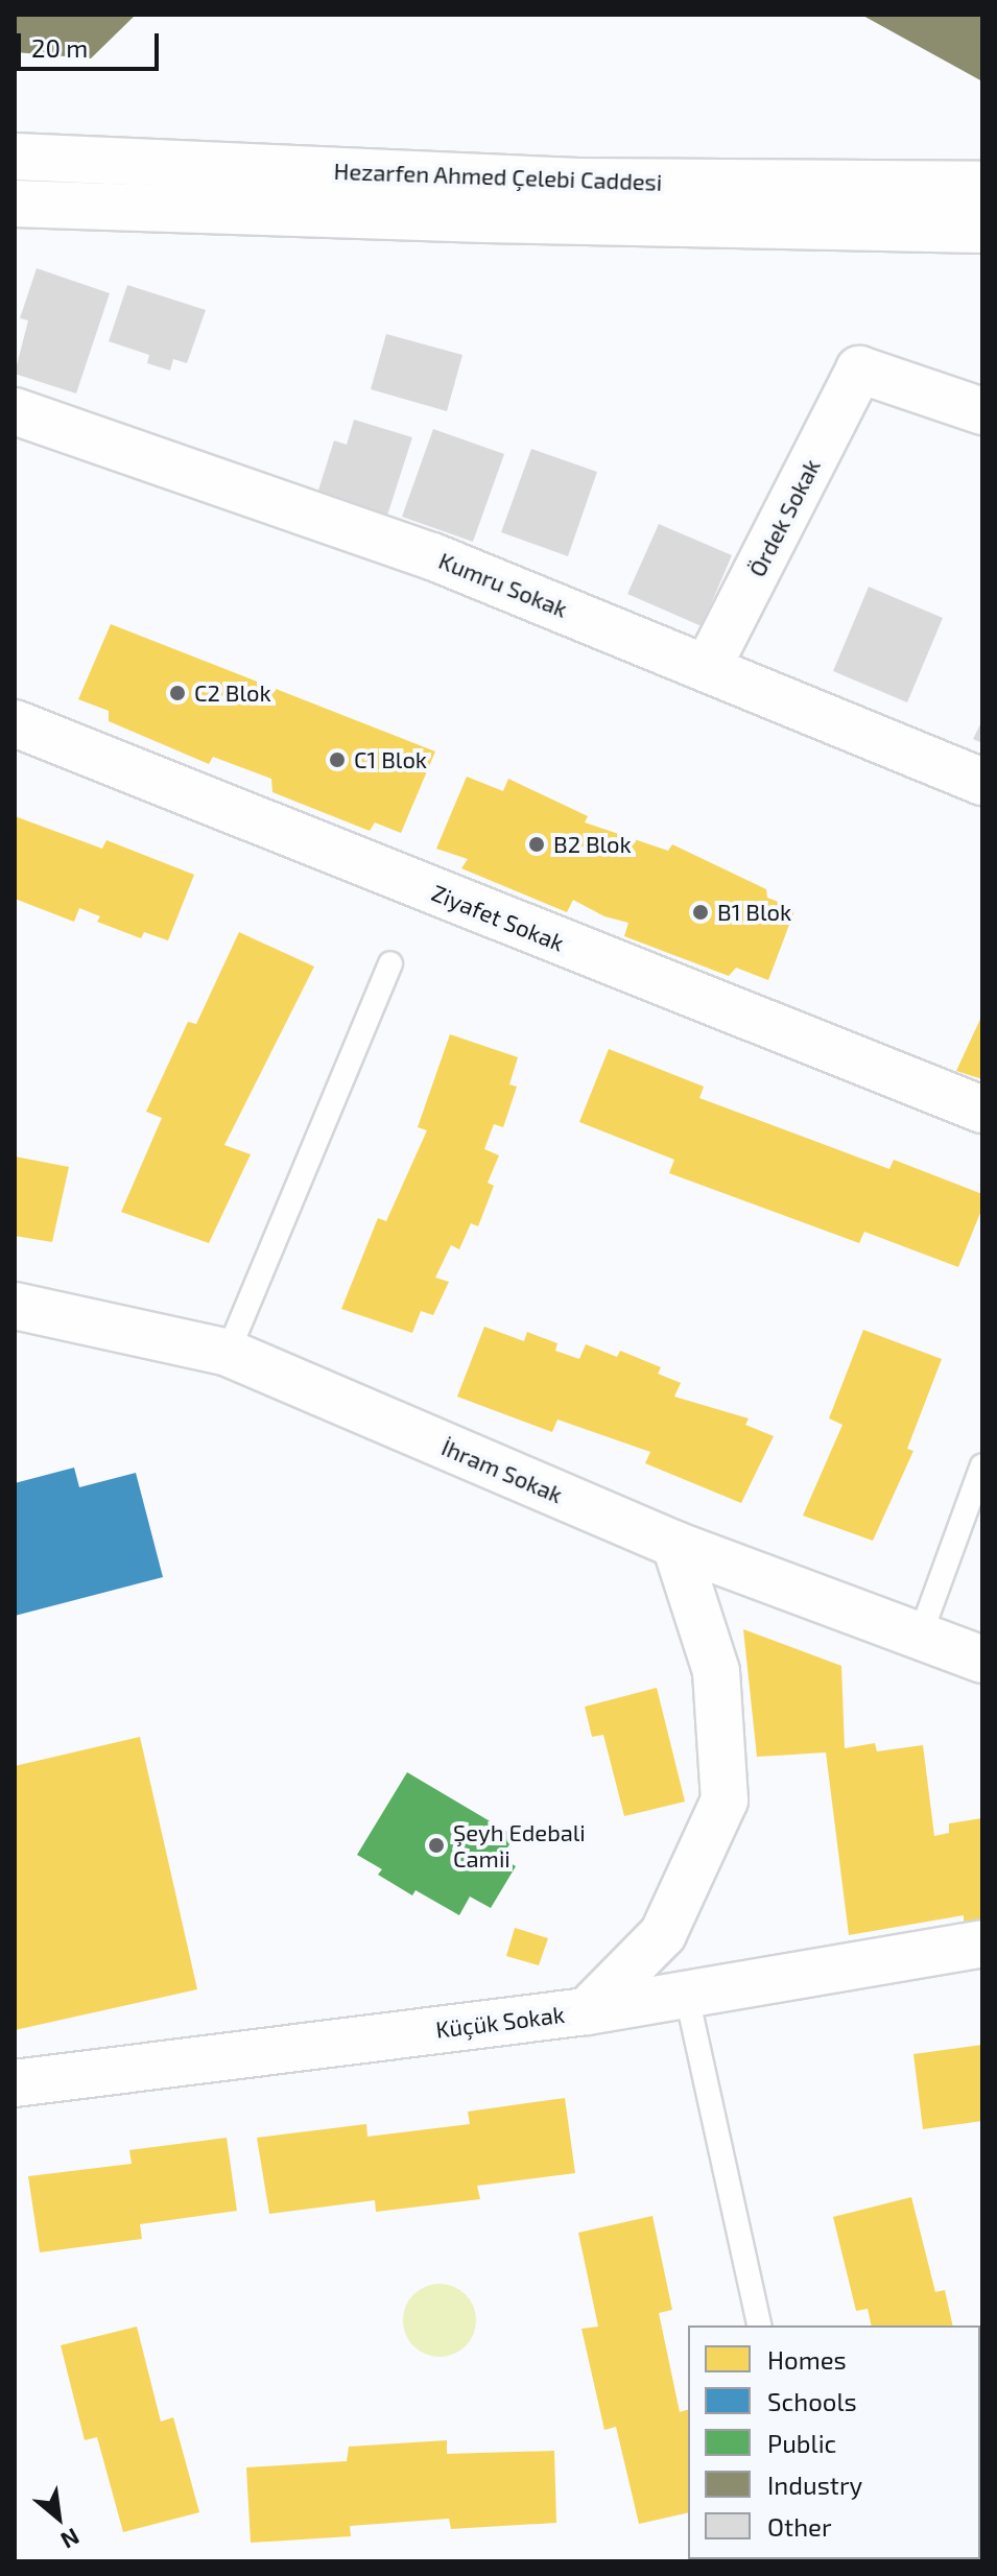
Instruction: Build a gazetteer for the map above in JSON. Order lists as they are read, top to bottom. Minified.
{"streets":{"street":["Hezarfen Ahmed Çelebi Caddesi","Ördek Sokak","Kumru Sokak","Ziyafet Sokak","İhram Sokak","Küçük Sokak"]},"crossings":[["Ördek Sokak","Kumru Sokak"]],"places":["C2 Blok","C1 Blok","B2 Blok","B1 Blok","Şeyh Edebali Camii"],"legend":["Homes","Schools","Public","Industry","Other"],"scale_bar":"20 m","north":"bottom right"}
